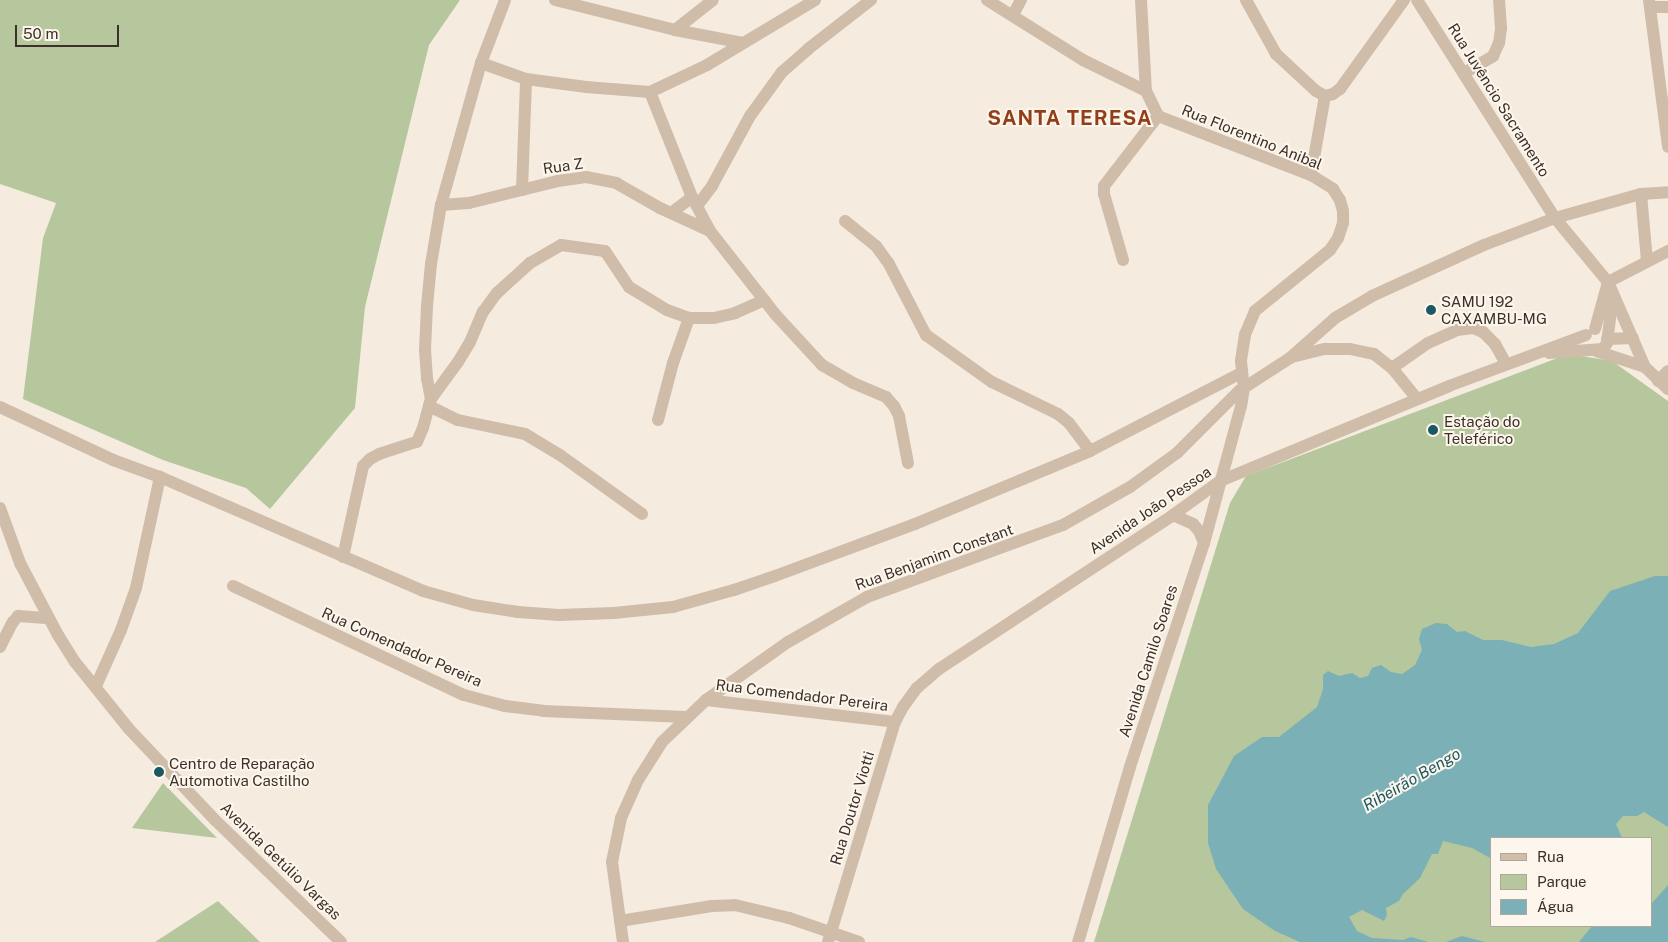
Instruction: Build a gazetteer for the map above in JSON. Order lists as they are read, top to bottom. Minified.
{"streets":{"street":["Rua Juvêncio Sacramento","Rua Florentino Anibal","Rua Z","Avenida João Pessoa","Rua Benjamim Constant","Rua Comendador Pereira","Avenida Camilo Soares","Rua Doutor Viotti","Avenida Getúlio Vargas"]},"crossings":[["Rua Florentino Anibal","Rua Benjamim Constant"],["Rua Florentino Anibal","Avenida Camilo Soares"],["Avenida João Pessoa","Avenida Camilo Soares"],["Avenida João Pessoa","Rua Doutor Viotti"],["Rua Benjamim Constant","Rua Comendador Pereira"],["Rua Benjamim Constant","Avenida Camilo Soares"],["Rua Comendador Pereira","Rua Doutor Viotti"]],"districts":["SANTA TERESA"],"water":["Ribeirão Bengo"],"places":["SAMU 192 CAXAMBU-MG","Estação do Teleférico","Centro de Reparação Automotiva Castilho"],"legend":["Rua","Parque","Água"],"scale_bar":"50 m"}
